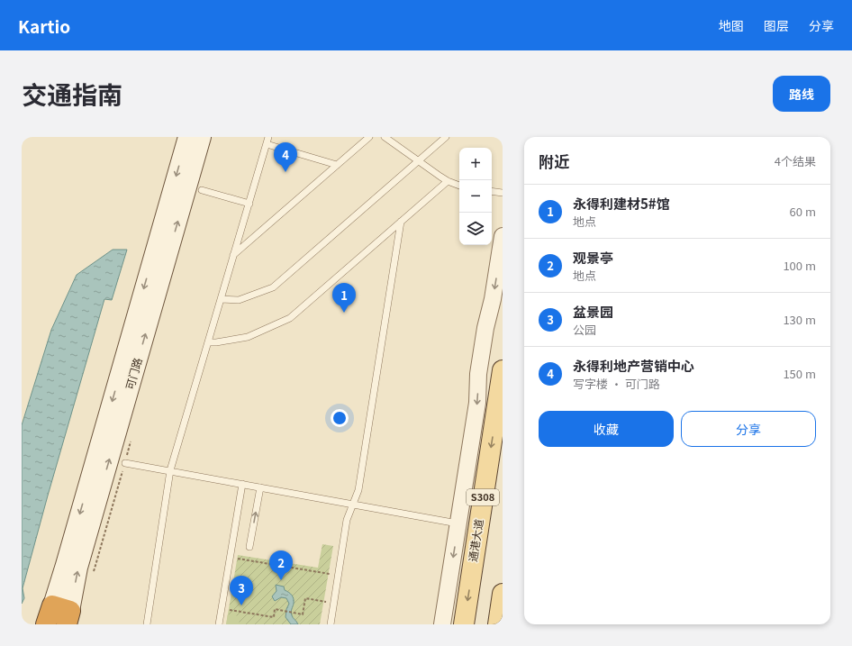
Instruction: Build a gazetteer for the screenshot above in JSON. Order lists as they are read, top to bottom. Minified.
{"streets":{"main road":["可门路","S308","通港大道"]},"one_way":["通港大道"],"page":{"header":"Kartio","nav":["地图","图层","分享"],"title":"交通指南","buttons":["路线",["收藏","分享"]],"heading":["附近","4个结果"],"pins":["4","1","2","3"],"map_buttons":["+","−"],"list":[{"mark":"1","name":"永得利建材5#馆","note":"地点","value":"60 m"},{"mark":"2","name":"观景亭","note":"地点","value":"100 m"},{"mark":"3","name":"盆景园","note":"公园","value":"130 m"},{"mark":"4","name":"永得利地产营销中心","note":"写字楼 · 可门路","value":"150 m"}]}}
